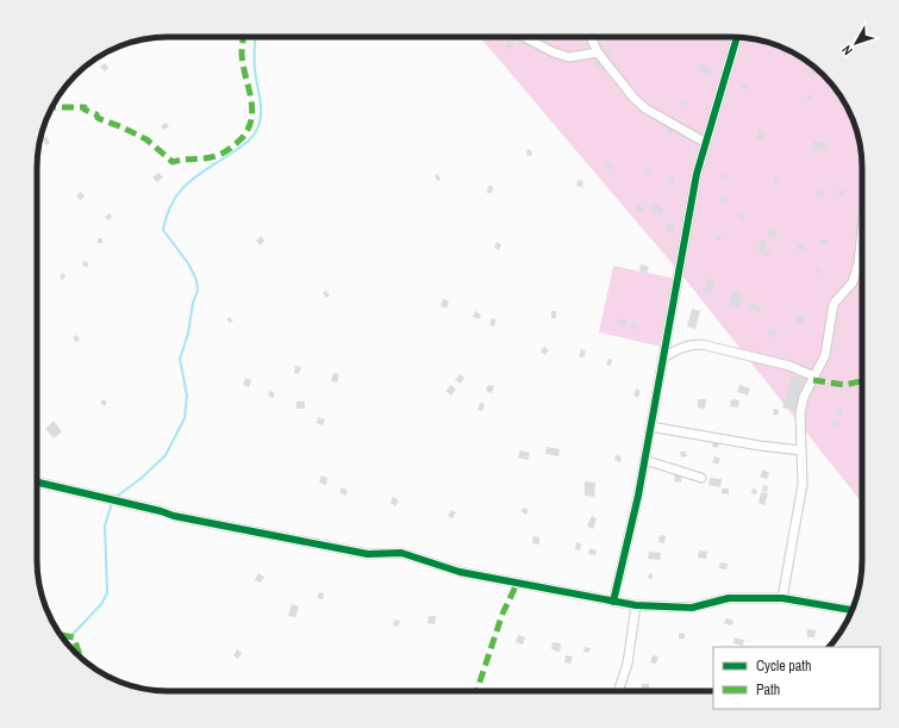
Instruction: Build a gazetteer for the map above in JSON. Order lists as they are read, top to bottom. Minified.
{"legend":["Cycle path","Path"],"north":"bottom left"}
